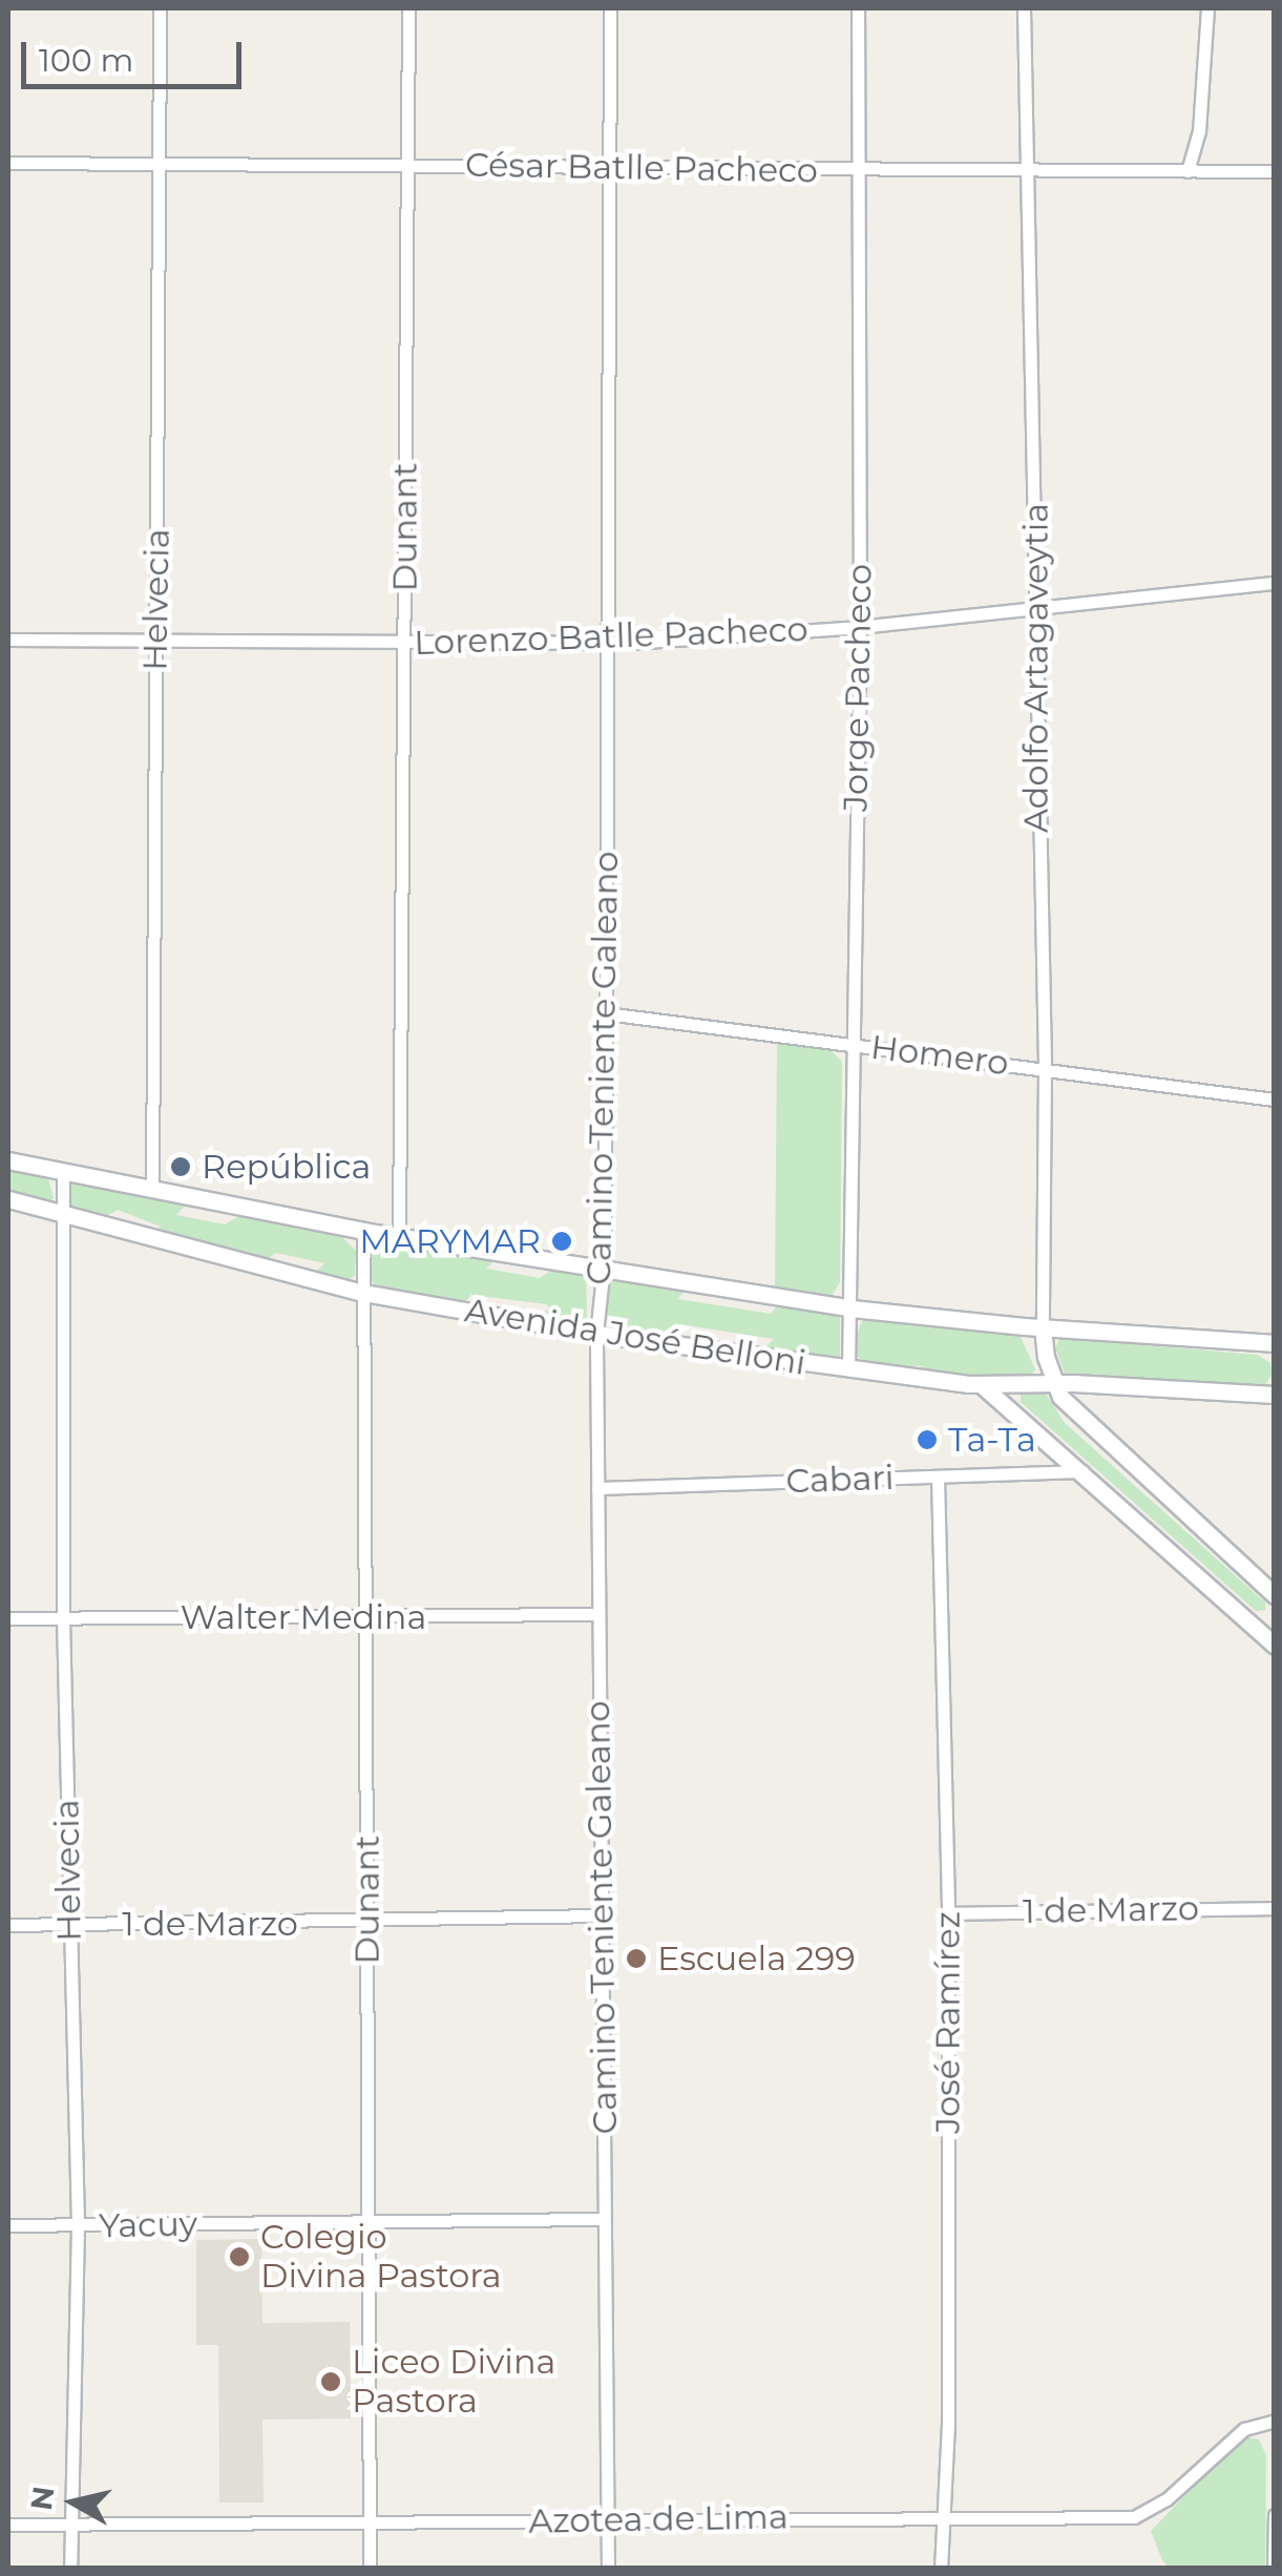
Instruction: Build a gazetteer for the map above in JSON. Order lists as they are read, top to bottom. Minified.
{"streets":{"main road":["Avenida José Belloni"],"street":["César Batlle Pacheco","Dunant","Helvecia","Lorenzo Batlle Pacheco","Adolfo Artagaveytia","Jorge Pacheco","Homero","Camino Teniente Galeano","Cabari","Walter Medina","1 de Marzo","José Ramírez","Yacuy","Azotea de Lima"]},"crossings":[["César Batlle Pacheco","Dunant"],["César Batlle Pacheco","Helvecia"],["César Batlle Pacheco","Adolfo Artagaveytia"],["César Batlle Pacheco","Jorge Pacheco"],["César Batlle Pacheco","Camino Teniente Galeano"],["Dunant","Lorenzo Batlle Pacheco"],["Dunant","Avenida José Belloni"],["Dunant","Walter Medina"],["Dunant","1 de Marzo"],["Dunant","Yacuy"],["Dunant","Azotea de Lima"],["Helvecia","Lorenzo Batlle Pacheco"],["Helvecia","Avenida José Belloni"],["Helvecia","Walter Medina"],["Helvecia","1 de Marzo"],["Helvecia","Yacuy"],["Helvecia","Azotea de Lima"],["Lorenzo Batlle Pacheco","Adolfo Artagaveytia"],["Lorenzo Batlle Pacheco","Jorge Pacheco"],["Lorenzo Batlle Pacheco","Camino Teniente Galeano"],["Adolfo Artagaveytia","Homero"],["Adolfo Artagaveytia","Avenida José Belloni"],["Jorge Pacheco","Homero"],["Jorge Pacheco","Avenida José Belloni"],["Homero","Camino Teniente Galeano"],["Camino Teniente Galeano","Avenida José Belloni"],["Camino Teniente Galeano","Cabari"],["Camino Teniente Galeano","Walter Medina"],["Camino Teniente Galeano","1 de Marzo"],["Camino Teniente Galeano","Yacuy"],["Camino Teniente Galeano","Azotea de Lima"],["Cabari","José Ramírez"],["1 de Marzo","José Ramírez"],["José Ramírez","Azotea de Lima"]],"places":["República","MARYMAR","Ta-Ta","Escuela 299","Colegio Divina Pastora","Liceo Divina Pastora"],"scale_bar":"100 m","north":"left"}
